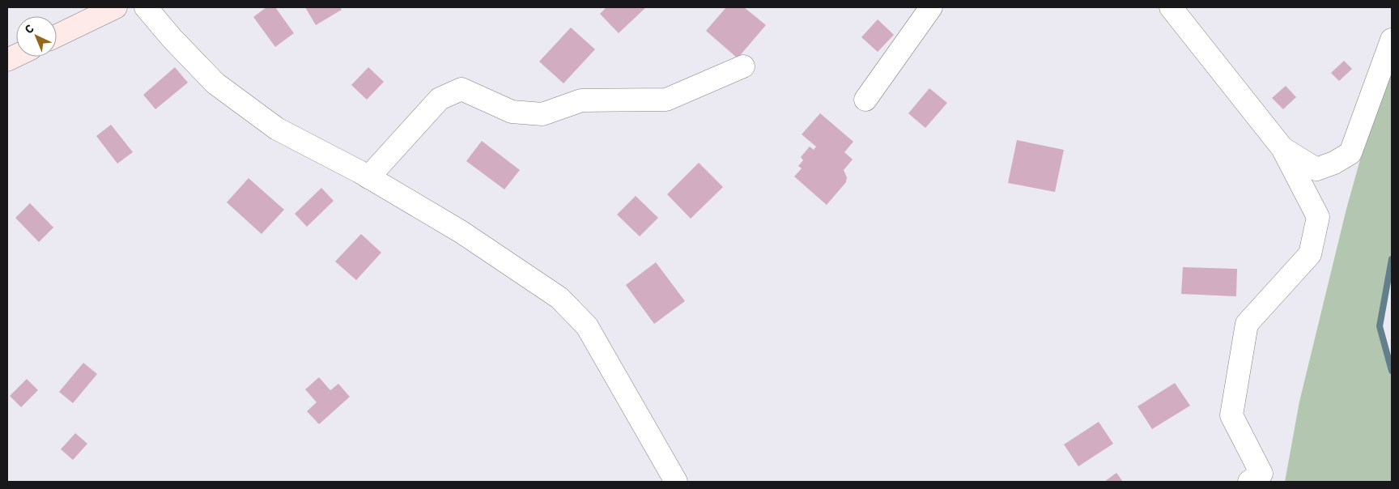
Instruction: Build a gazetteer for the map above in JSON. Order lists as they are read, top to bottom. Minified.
{"north":"top left"}
